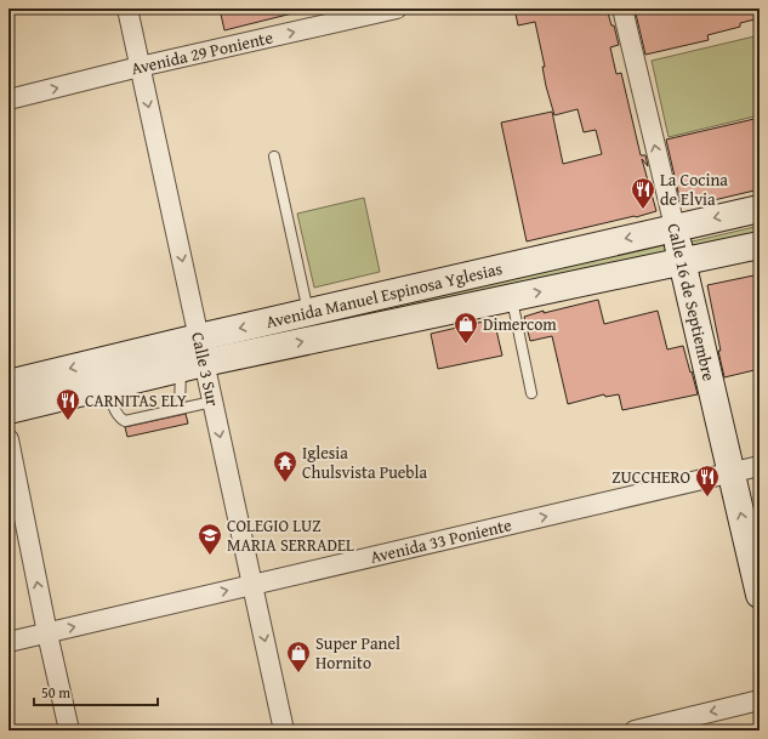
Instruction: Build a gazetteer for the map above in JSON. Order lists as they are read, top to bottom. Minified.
{"streets":{"main road":["Avenida Manuel Espinosa Yglesias","Calle 16 de Septiembre"],"street":["Avenida 29 Poniente","Calle 3 Sur","Avenida 33 Poniente"]},"crossings":[["Avenida 29 Poniente","Calle 3 Sur"],["Avenida Manuel Espinosa Yglesias","Calle 16 de Septiembre"],["Avenida Manuel Espinosa Yglesias","Calle 3 Sur"],["Calle 16 de Septiembre","Avenida 33 Poniente"],["Calle 3 Sur","Avenida 33 Poniente"]],"one_way":["Avenida 29 Poniente","Calle 16 de Septiembre","Calle 3 Sur","Avenida 33 Poniente"],"places":{"restaurant":["La Cocina de Elvia","CARNITAS ELY","ZUCCHERO"],"shop":["Dimercom","Super Panel Hornito"],"temple":["Iglesia Chulsvista Puebla"],"school or university":["COLEGIO LUZ MARIA SERRADEL"]},"scale_bar":"50 m"}
